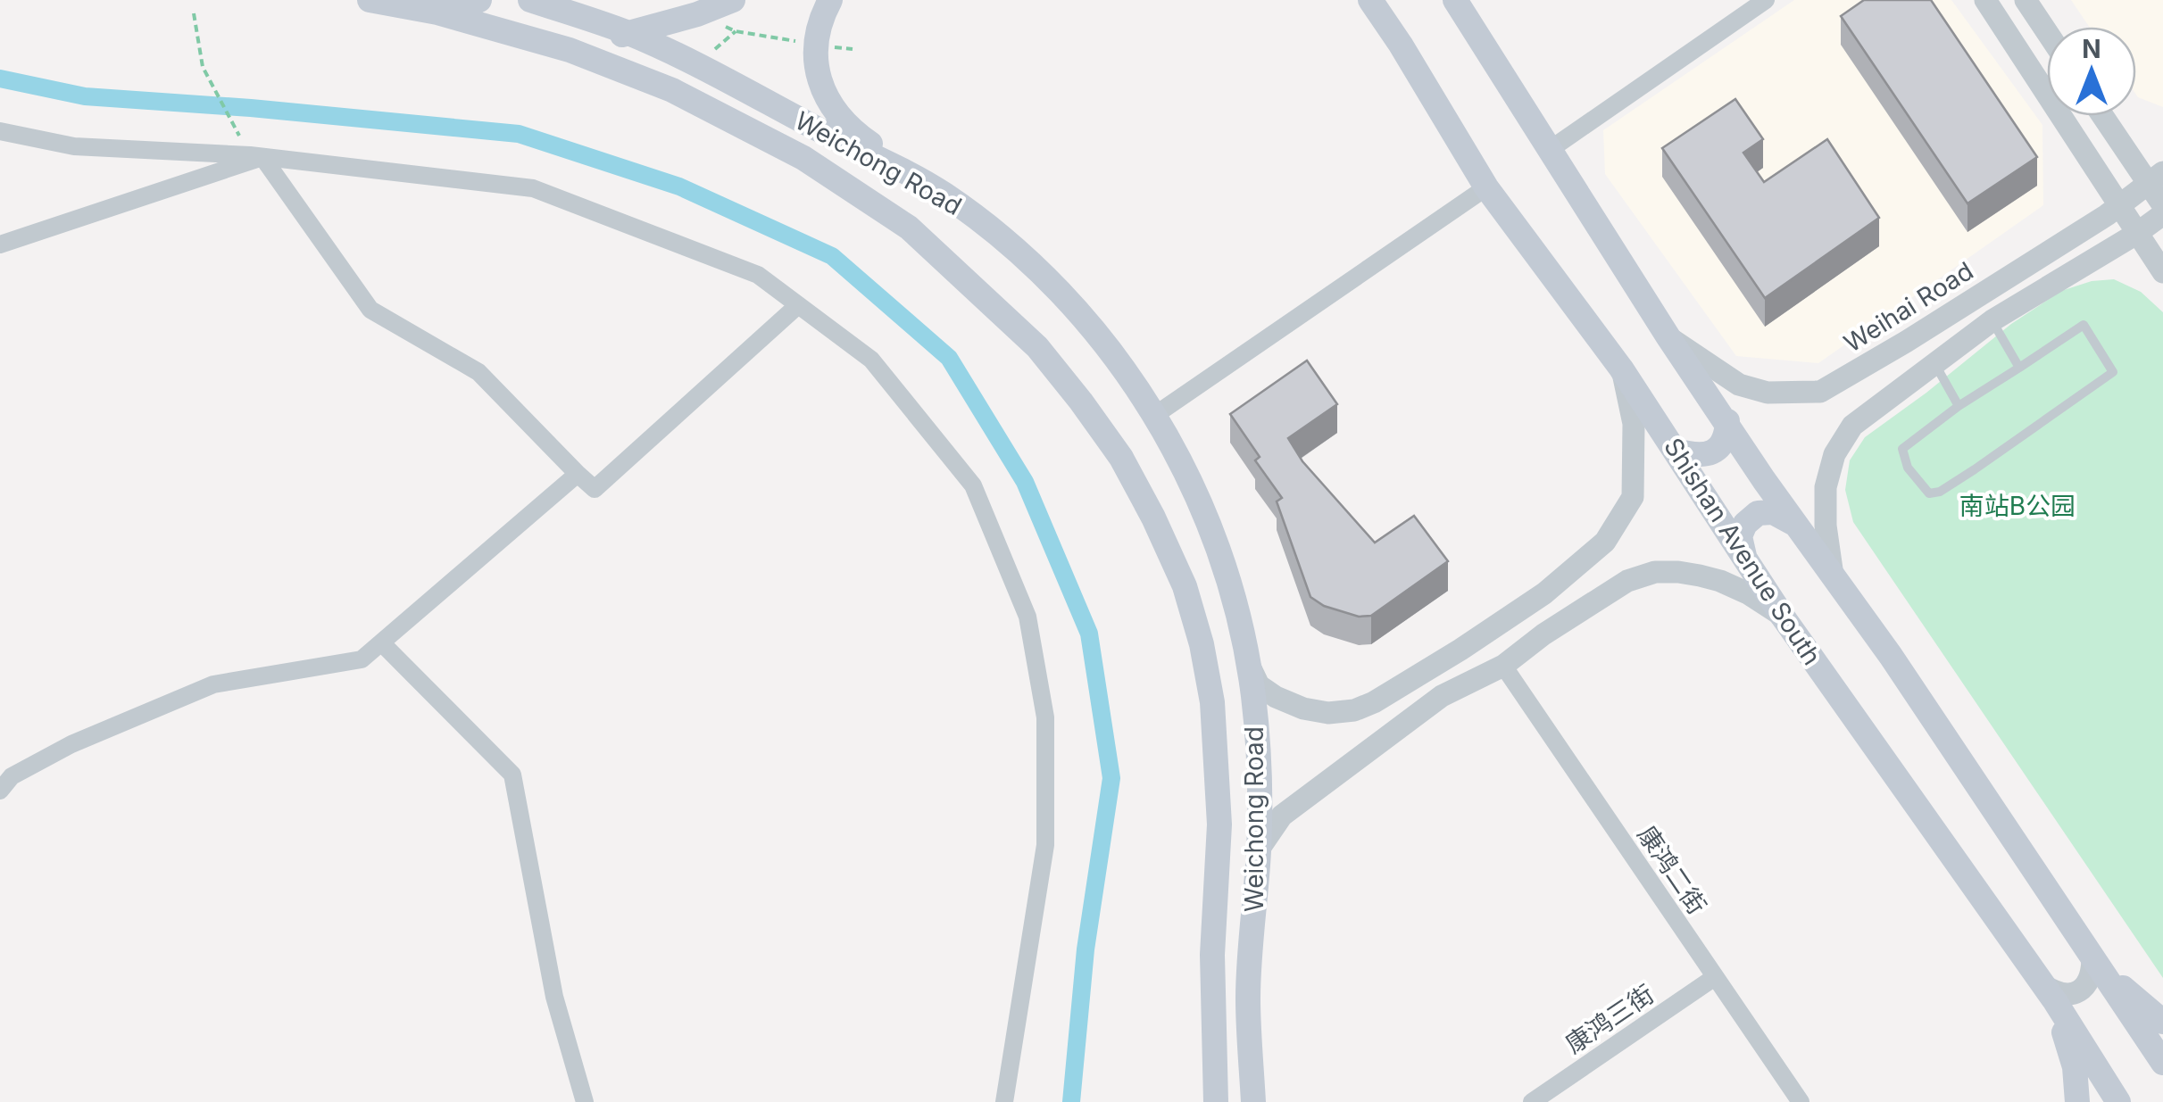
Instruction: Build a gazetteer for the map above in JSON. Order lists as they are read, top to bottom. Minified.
{"streets":{"main road":["Weichong Road","Shishan Avenue South"],"street":["Weihai Road","康鸿二街","康鸿三街"]},"crossings":[["康鸿二街","康鸿三街"]],"parks":["南站B公园"],"north":"top"}
